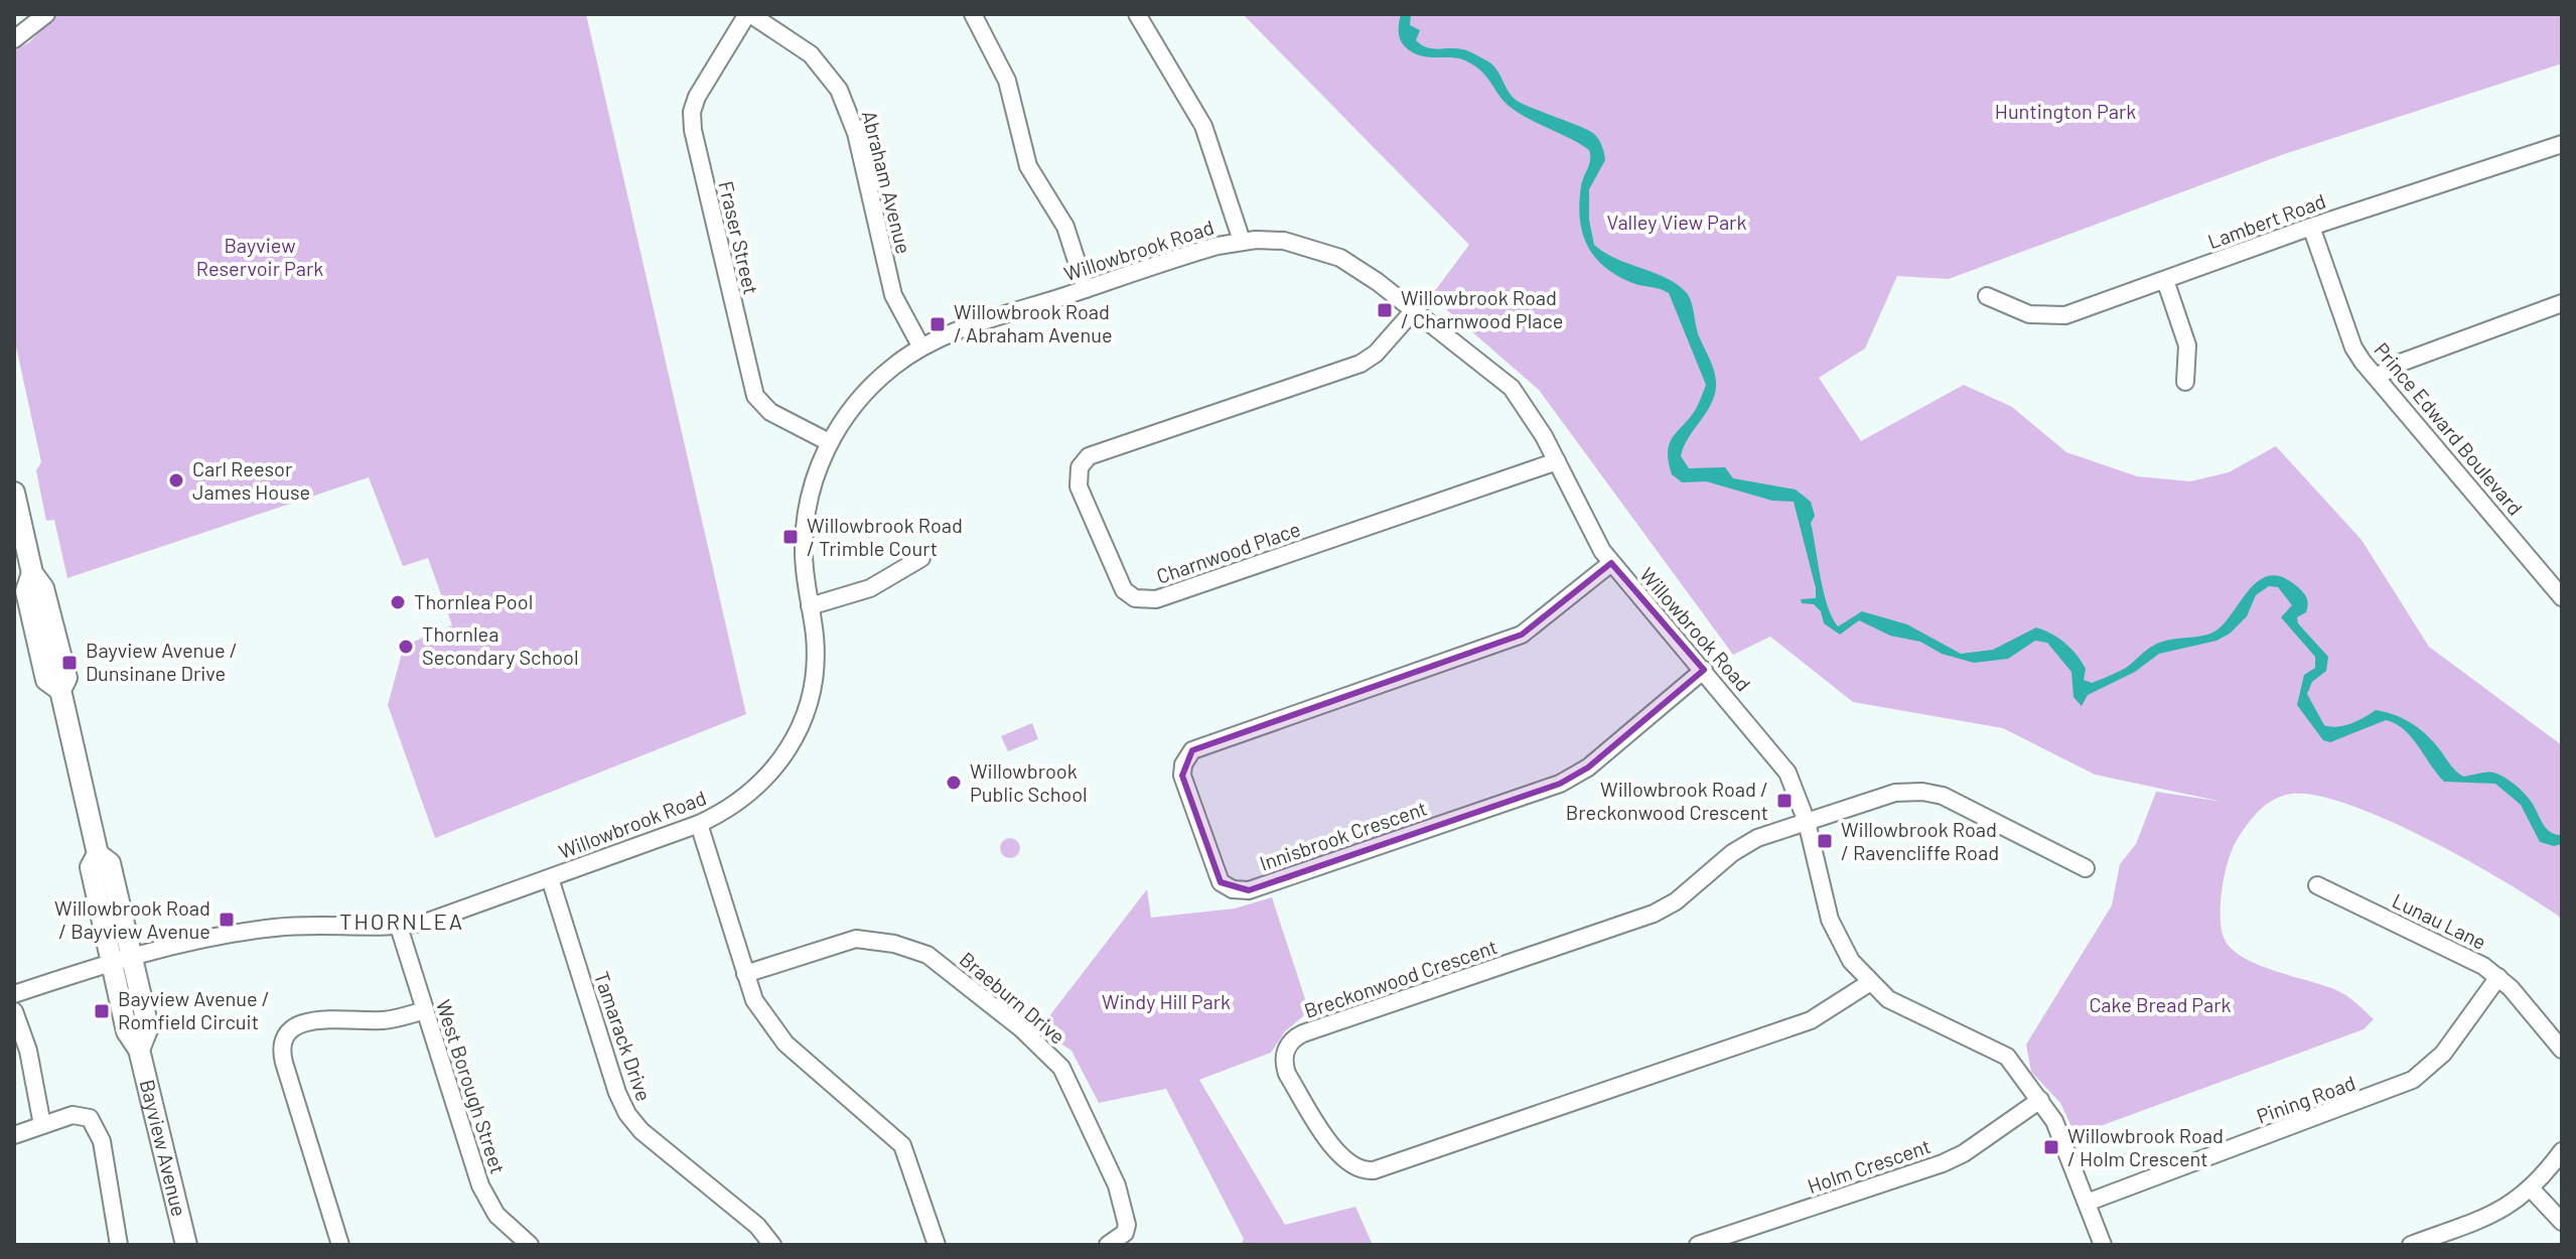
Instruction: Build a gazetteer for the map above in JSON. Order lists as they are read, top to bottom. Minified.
{"streets":{"main road":["Bayview Avenue"],"street":["Abraham Avenue","Lambert Road","Fraser Street","Willowbrook Road","Prince Edward Boulevard","Charnwood Place","Innisbrook Crescent","Lunau Lane","Breckonwood Crescent","Braeburn Drive","Tamarack Drive","West Borough Street","Pining Road","Holm Crescent"]},"crossings":[["Abraham Avenue","Fraser Street"],["Abraham Avenue","Willowbrook Road"],["Lambert Road","Prince Edward Boulevard"],["Fraser Street","Willowbrook Road"],["Willowbrook Road","Charnwood Place"],["Willowbrook Road","Innisbrook Crescent"],["Willowbrook Road","Breckonwood Crescent"],["Willowbrook Road","Tamarack Drive"],["Willowbrook Road","West Borough Street"],["Willowbrook Road","Pining Road"],["Willowbrook Road","Bayview Avenue"],["Willowbrook Road","Holm Crescent"],["Lunau Lane","Pining Road"]],"districts":["THORNLEA"],"parks":["Huntington Park","Valley View Park","Bayview Reservoir Park","Windy Hill Park","Cake Bread Park"],"places":{"transit":["Willowbrook Road / Charnwood Place","Willowbrook Road / Abraham Avenue","Willowbrook Road / Trimble Court","Bayview Avenue / Dunsinane Drive","Willowbrook Road / Breckonwood Crescent","Willowbrook Road / Ravencliffe Road","Willowbrook Road / Bayview Avenue","Bayview Avenue / Romfield Circuit","Willowbrook Road / Holm Crescent"],"other":["Carl Reesor James House","Thornlea Pool","Thornlea Secondary School","Willowbrook Public School"]}}
